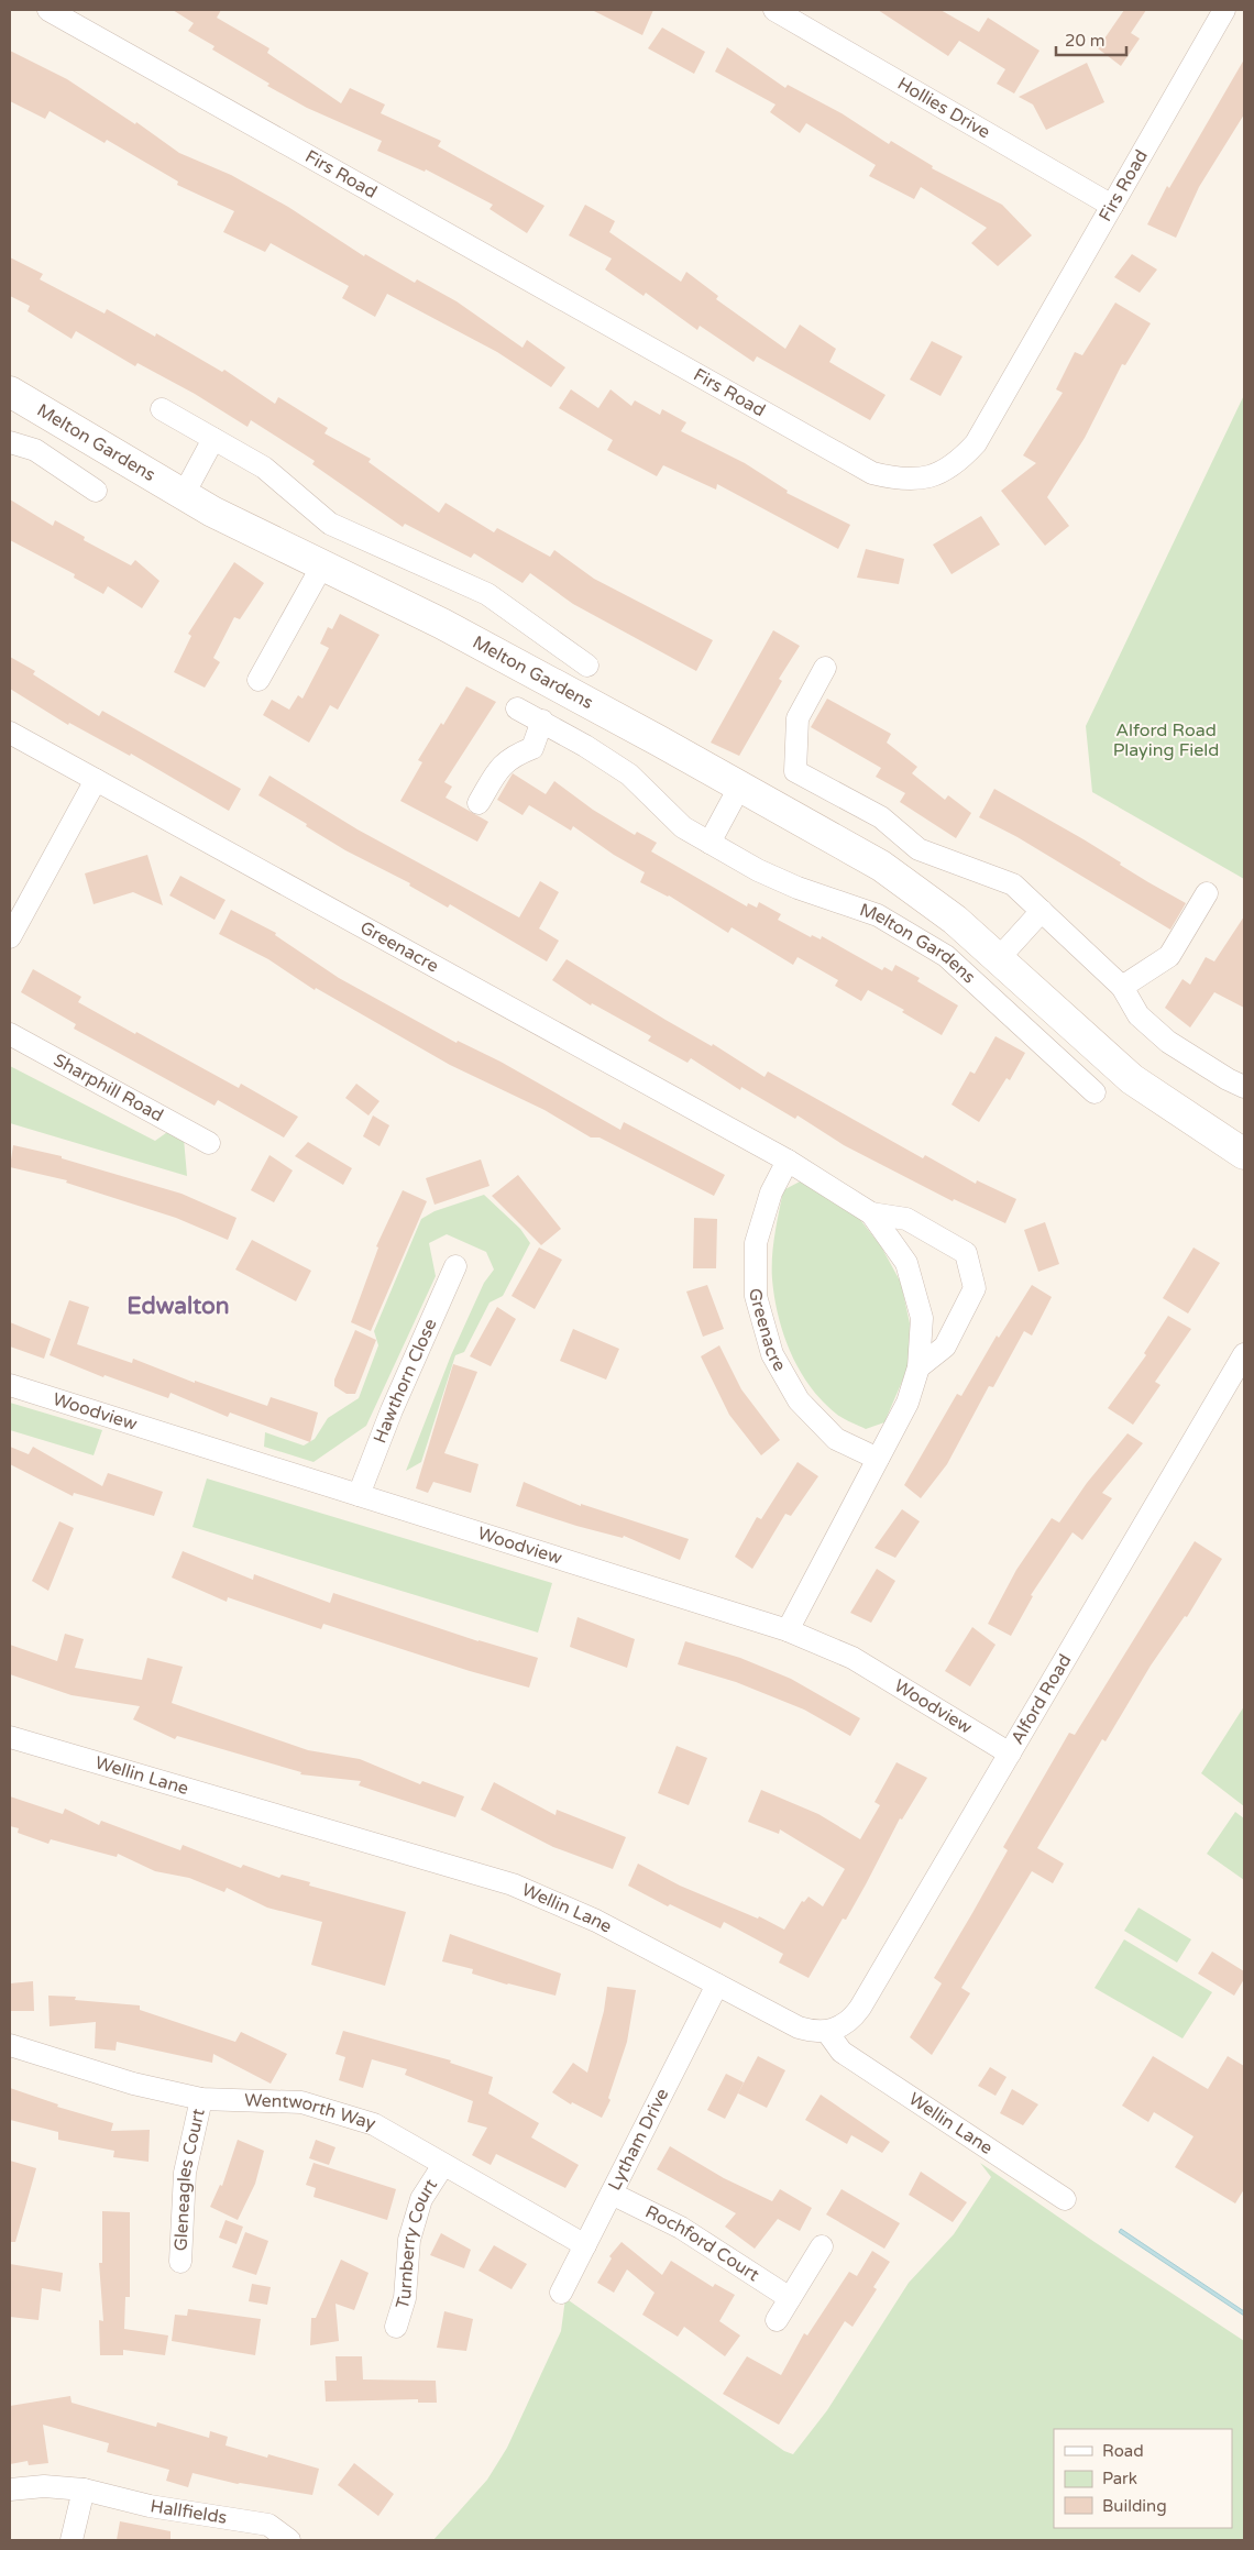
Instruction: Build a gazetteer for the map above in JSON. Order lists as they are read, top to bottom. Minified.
{"streets":{"street":["Hollies Drive","Firs Road","Melton Gardens","Greenacre","Sharphill Road","Hawthorn Close","Woodview","Alford Road","Wellin Lane","Wentworth Way","Lytham Drive","Gleneagles Court","Turnberry Court","Rochford Court","Hallfields"]},"crossings":[["Hollies Drive","Firs Road"],["Greenacre","Woodview"],["Hawthorn Close","Woodview"],["Woodview","Alford Road"],["Alford Road","Wellin Lane"],["Wellin Lane","Lytham Drive"],["Wentworth Way","Lytham Drive"],["Wentworth Way","Gleneagles Court"],["Wentworth Way","Turnberry Court"],["Lytham Drive","Rochford Court"]],"districts":["Edwalton"],"parks":["Alford Road Playing Field"],"legend":["Road","Park","Building"],"scale_bar":"20 m"}
